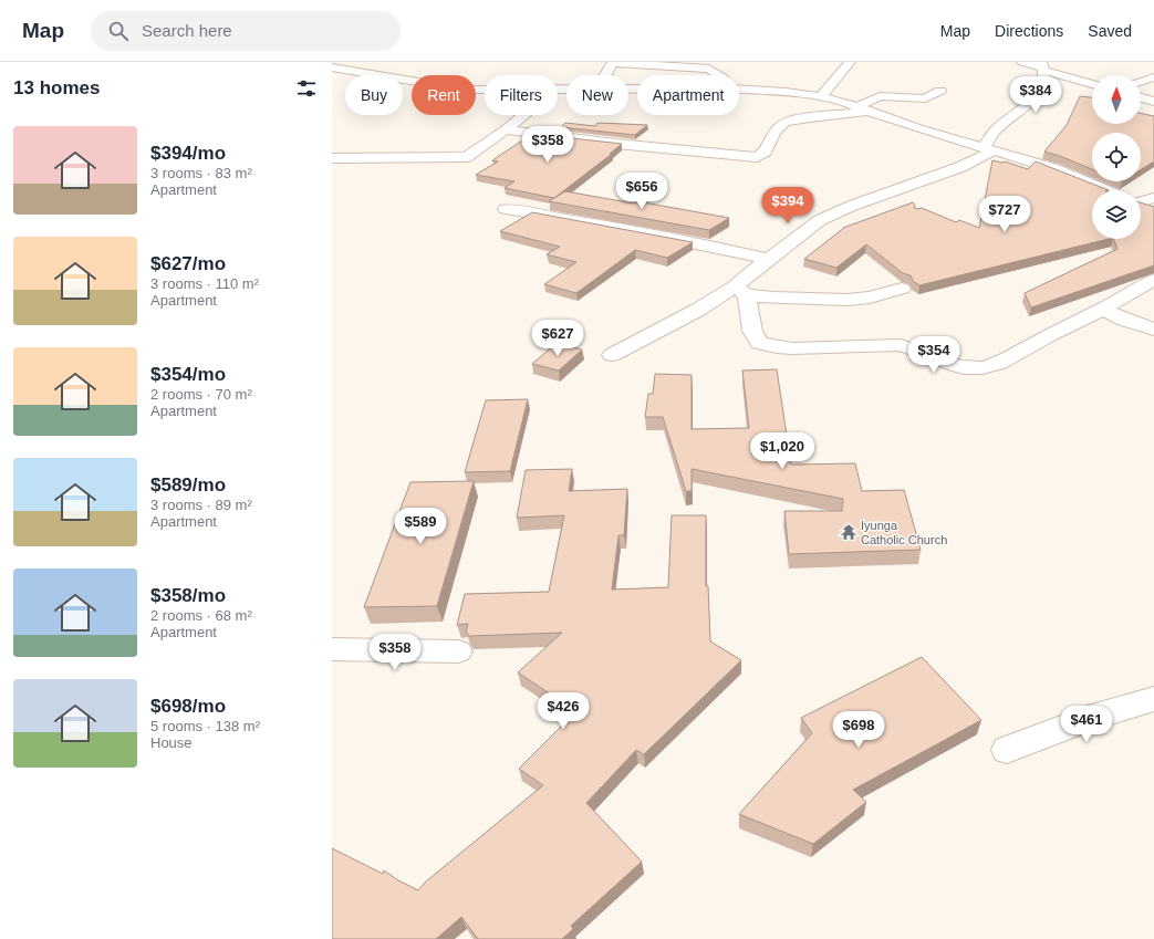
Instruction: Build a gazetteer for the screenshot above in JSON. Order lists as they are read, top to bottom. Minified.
{"places":{"temple":["Iyunga Catholic Church"]},"north":"top","page":{"header":"Map","search":"Search here","nav":["Map","Directions","Saved"],"heading":"13 homes","chip":["Buy","Rent","Filters","New","Apartment"],"price":["$384","$358","$656","$394","$727","$627","$354","$1,020","$589","$358","$426","$461","$698"],"list":[{"name":"$394/mo","note":"3 rooms · 83 m² · Apartment"},{"name":"$627/mo","note":"3 rooms · 110 m² · Apartment"},{"name":"$354/mo","note":"2 rooms · 70 m² · Apartment"},{"name":"$589/mo","note":"3 rooms · 89 m² · Apartment"},{"name":"$358/mo","note":"2 rooms · 68 m² · Apartment"},{"name":"$698/mo","note":"5 rooms · 138 m² · House"}]}}
